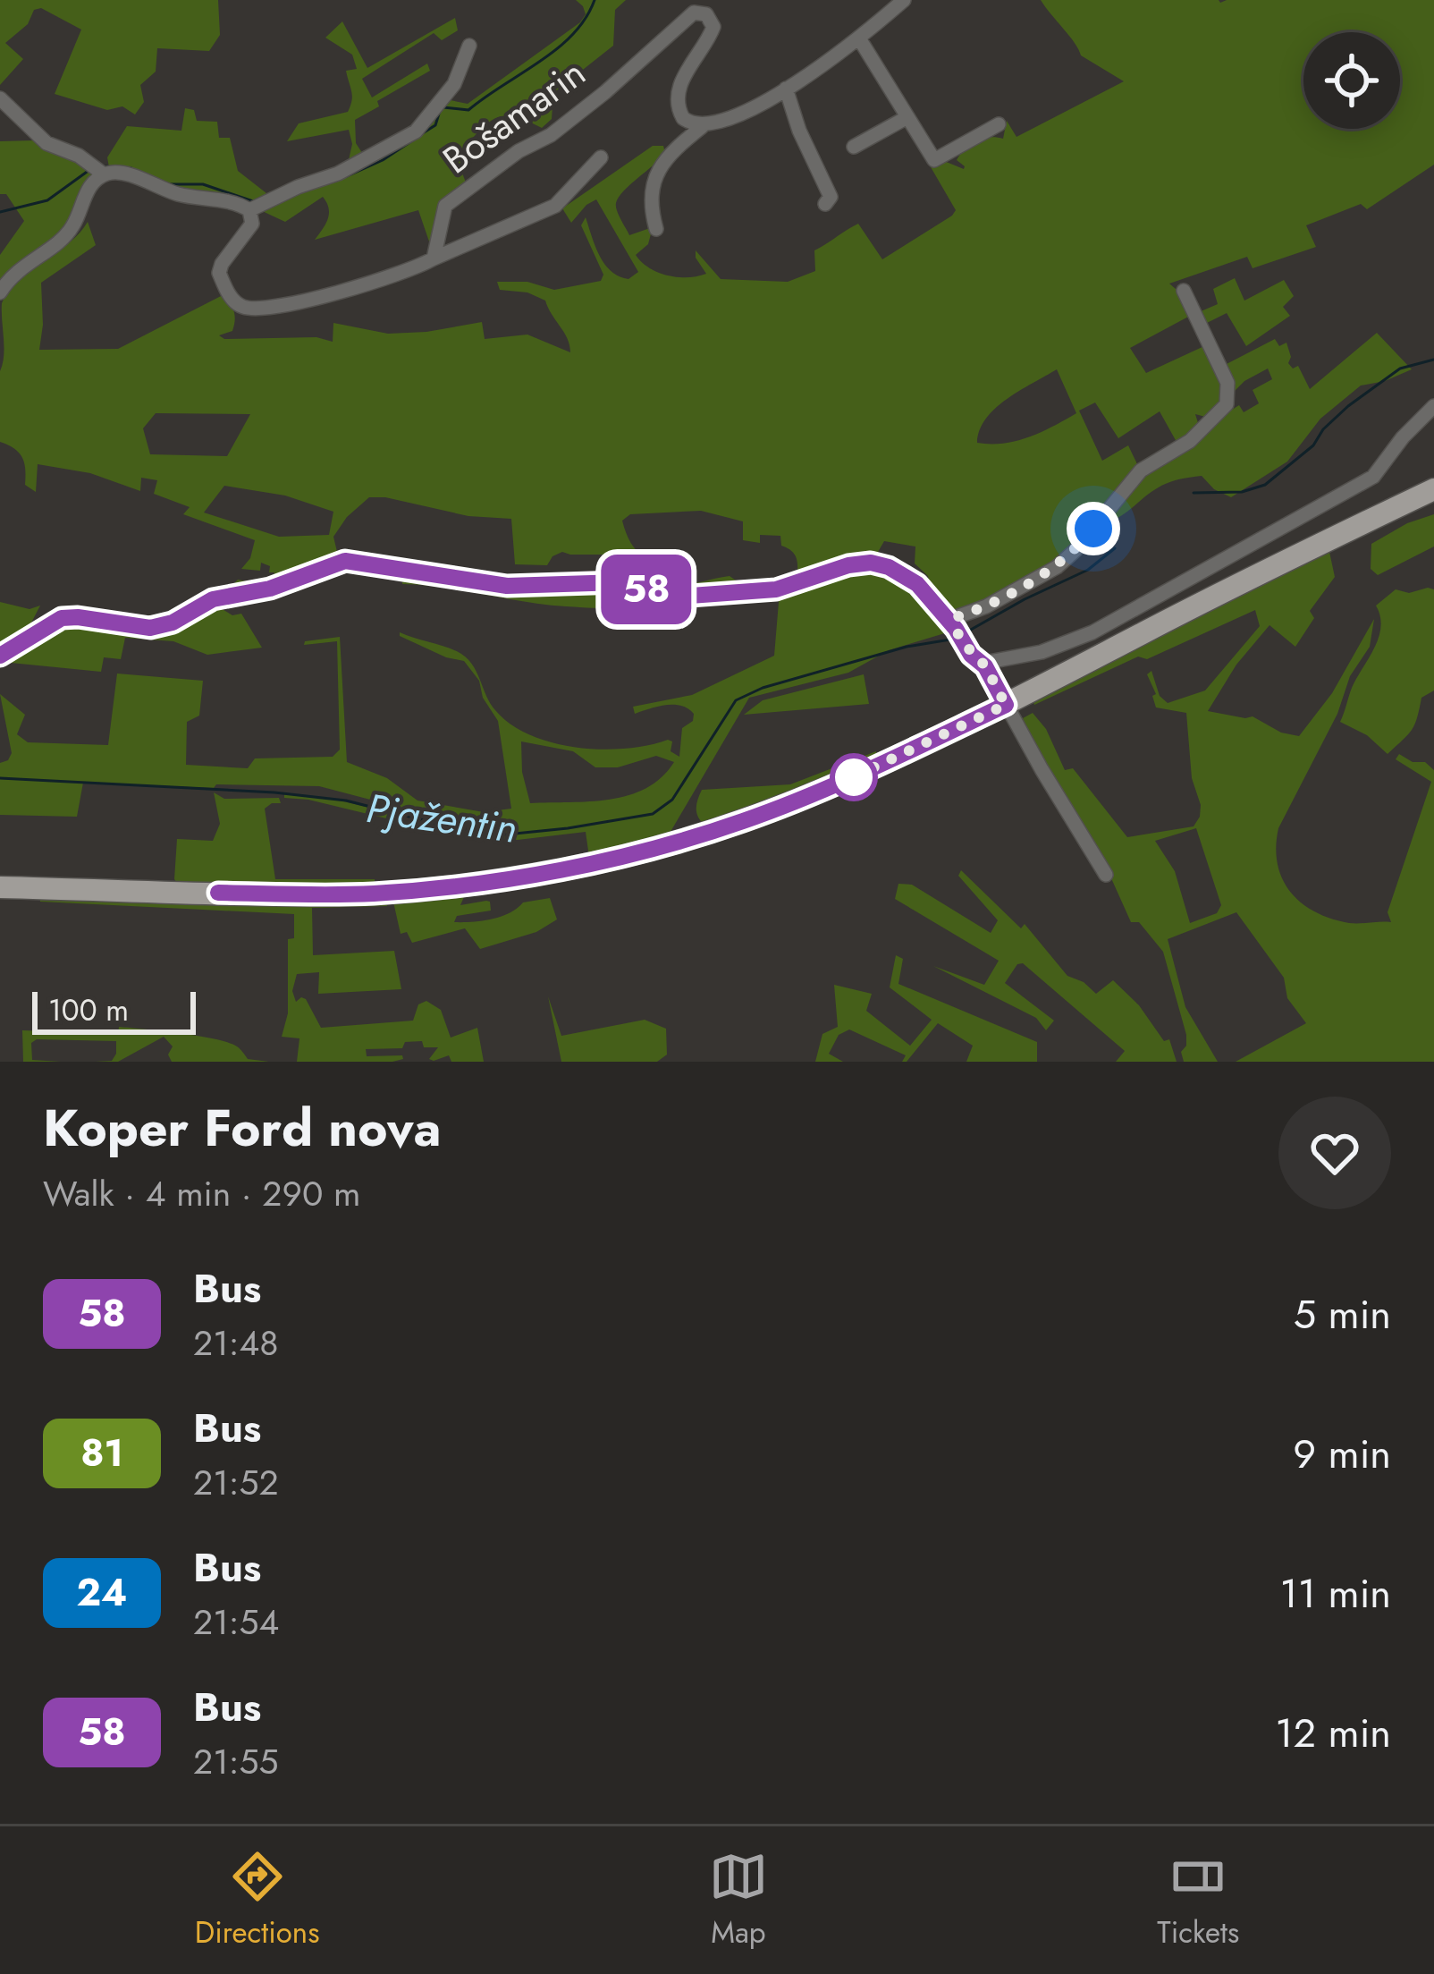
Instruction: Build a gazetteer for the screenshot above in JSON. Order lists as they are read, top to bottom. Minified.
{"streets":{"street":["Bošamarin"]},"water":["Pjažentin"],"lines":["bus line 58"],"scale_bar":"100 m","page":{"on_map":"58","scale":"100 m","heading":["Koper Ford nova","Walk · 4 min · 290 m"],"list":[{"mark":"58","name":"Bus","note":"21:48","value":"5 min"},{"mark":"81","name":"Bus","note":"21:52","value":"9 min"},{"mark":"24","name":"Bus","note":"21:54","value":"11 min"},{"mark":"58","name":"Bus","note":"21:55","value":"12 min"}],"tabs":["Directions","Map","Tickets"]}}
